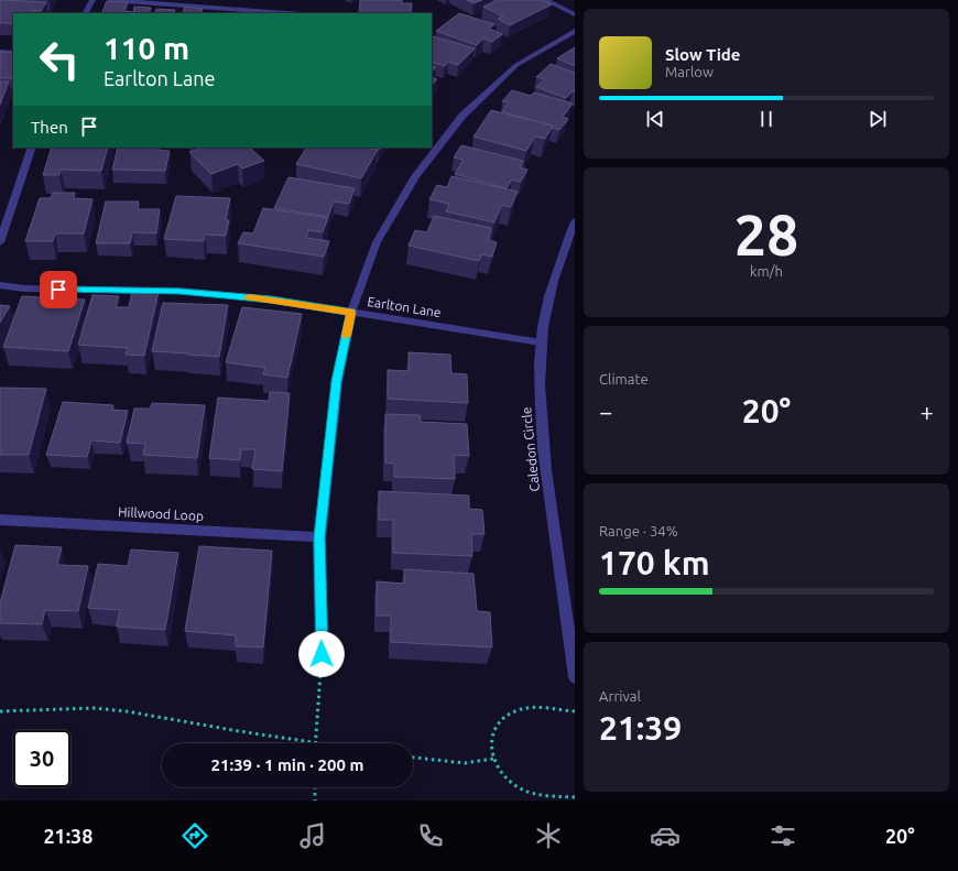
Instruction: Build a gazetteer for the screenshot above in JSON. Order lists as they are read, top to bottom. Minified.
{"streets":{"street":["Earlton Lane","Caledon Circle","Hillwood Loop"]},"crossings":[["Earlton Lane","Caledon Circle"]],"page":{"turn":["110 m","Earlton Lane"],"song":["Slow Tide","Marlow"],"then":"Then","tile":[["28","km/h"],"Climate",["Range · 34%","170 km"],["Arrival","21:39"]],"heat":["−","20°","+"],"limit":"30","trip":"21:39 · 1 min · 200 m","tabs":["21:38","20°"]}}
